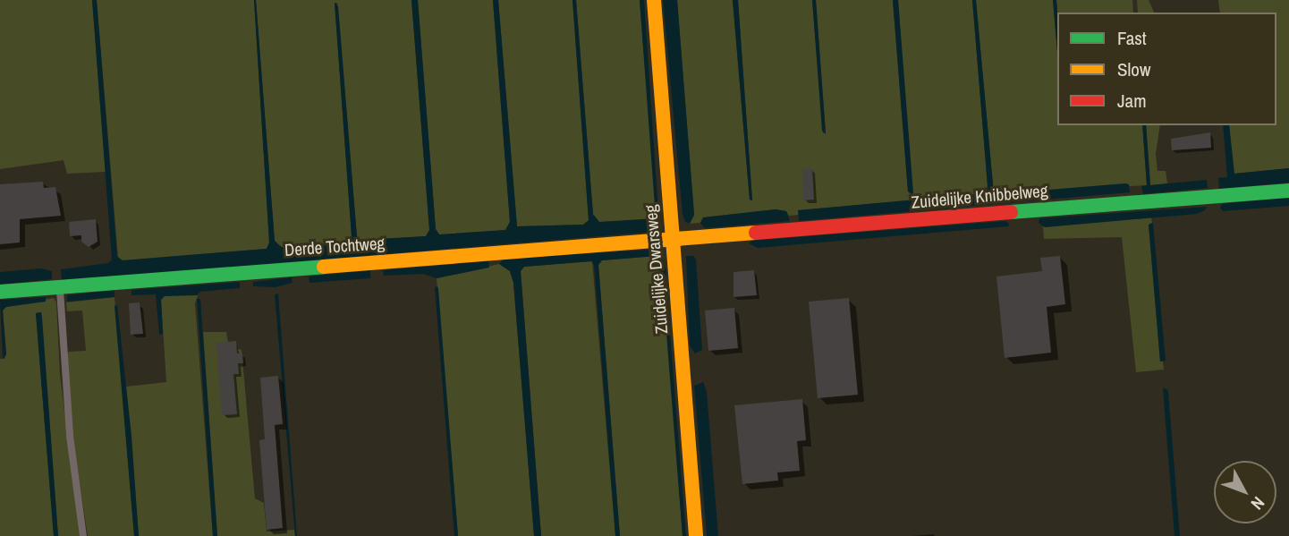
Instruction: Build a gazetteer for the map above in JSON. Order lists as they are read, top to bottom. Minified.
{"streets":{"street":["Zuidelijke Knibbelweg","Derde Tochtweg","Zuidelijke Dwarsweg"]},"crossings":[["Zuidelijke Knibbelweg","Derde Tochtweg"],["Zuidelijke Knibbelweg","Zuidelijke Dwarsweg"],["Derde Tochtweg","Zuidelijke Dwarsweg"]],"legend":["Fast","Slow","Jam"],"north":"bottom right"}
